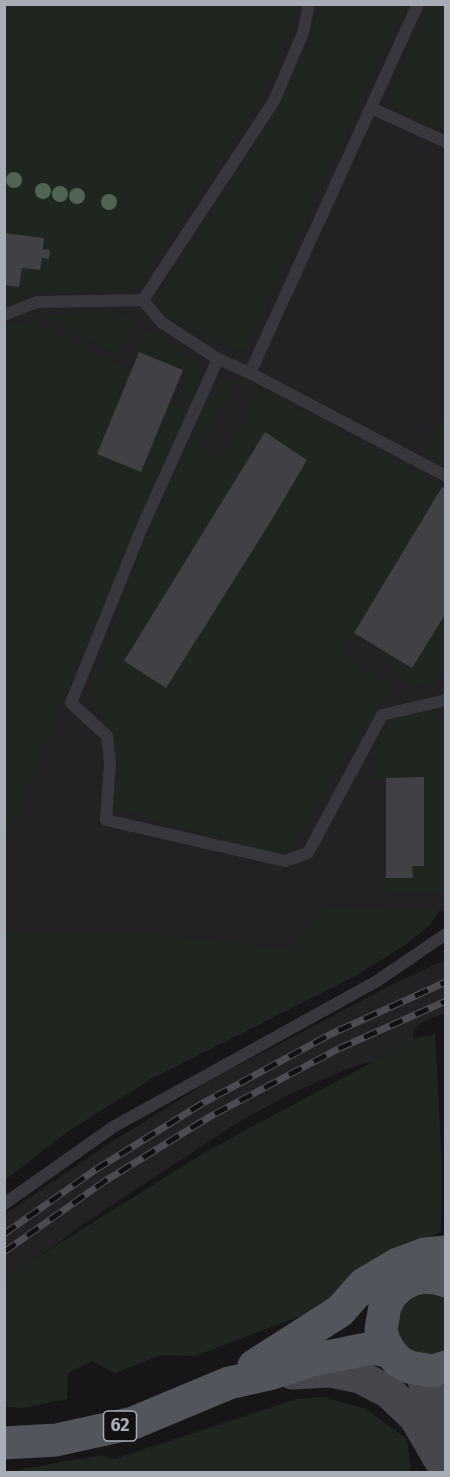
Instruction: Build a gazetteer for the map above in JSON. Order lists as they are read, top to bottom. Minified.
{"streets":{"main road":["62"]}}
